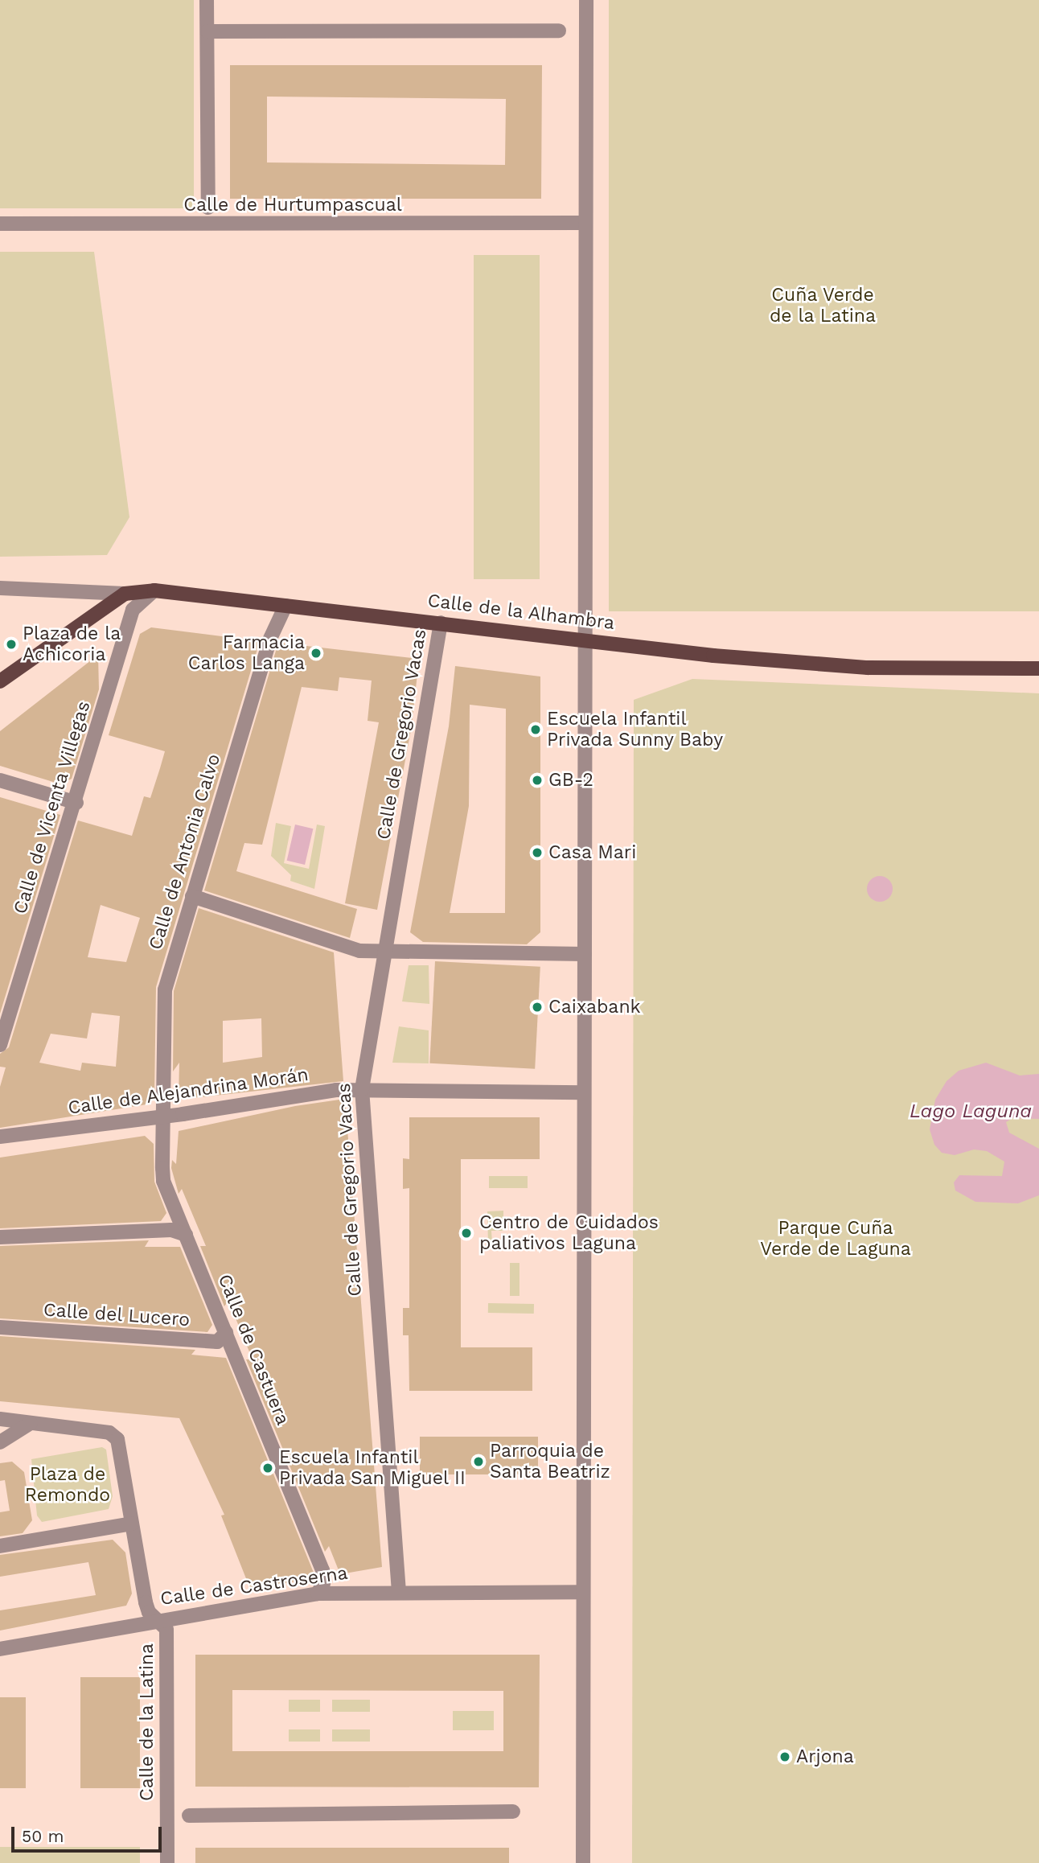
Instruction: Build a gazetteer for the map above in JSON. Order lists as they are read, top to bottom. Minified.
{"streets":{"main road":["Calle de la Alhambra"],"street":["Calle de Hurtumpascual","Calle de Gregorio Vacas","Calle de Vicenta Villegas","Calle de Antonia Calvo","Calle de Alejandrina Morán","Calle del Lucero","Calle de Castuera","Calle de Castroserna","Calle de la Latina"]},"crossings":[["Calle de la Alhambra","Calle de Gregorio Vacas"],["Calle de la Alhambra","Calle de Vicenta Villegas"],["Calle de la Alhambra","Calle de Antonia Calvo"],["Calle de Gregorio Vacas","Calle de Alejandrina Morán"],["Calle de Gregorio Vacas","Calle de Castroserna"],["Calle de Antonia Calvo","Calle de Alejandrina Morán"],["Calle de Antonia Calvo","Calle de Castuera"],["Calle de Alejandrina Morán","Calle de Castuera"],["Calle del Lucero","Calle de Castuera"],["Calle de Castuera","Calle de Castroserna"],["Calle de Castroserna","Calle de la Latina"]],"water":["Lago Laguna"],"parks":["Cuña Verde de la Latina","Parque Cuña Verde de Laguna","Plaza de Remondo"],"places":["Plaza de la Achicoria","Farmacia Carlos Langa","Escuela Infantil Privada Sunny Baby","GB-2","Casa Mari","Caixabank","Centro de Cuidados paliativos Laguna","Parroquia de Santa Beatriz","Escuela Infantil Privada San Miguel II","Arjona"],"scale_bar":"50 m"}
